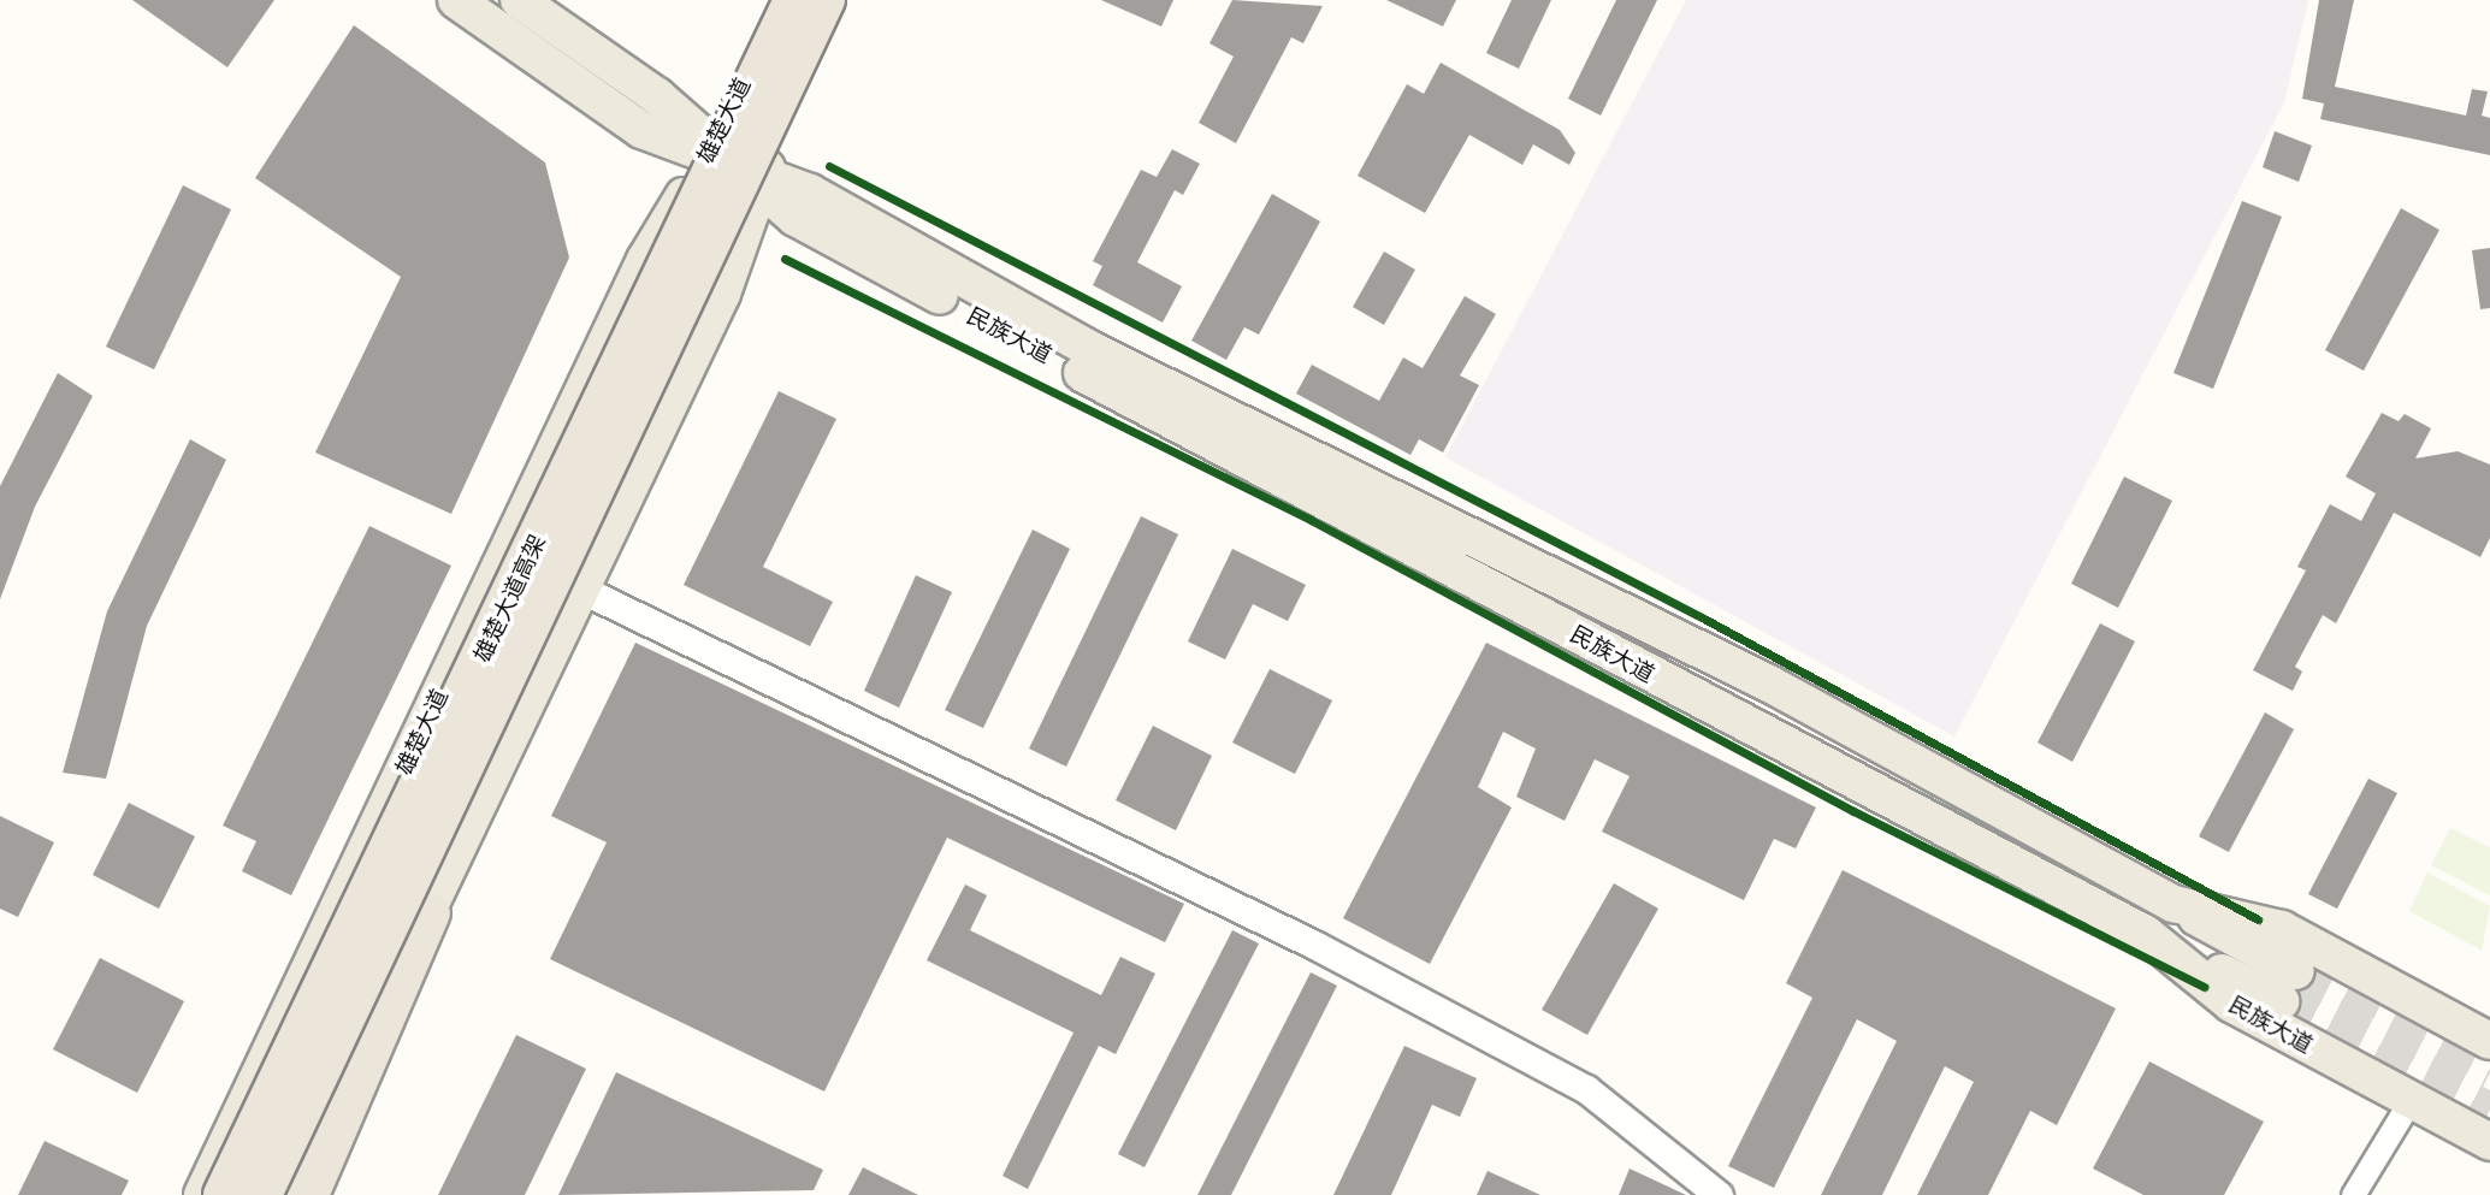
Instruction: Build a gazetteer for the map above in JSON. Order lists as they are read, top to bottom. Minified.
{"streets":{"highway":["雄楚大道高架"],"main road":["雄楚大道","民族大道"]},"crossings":[["雄楚大道","民族大道"]]}
